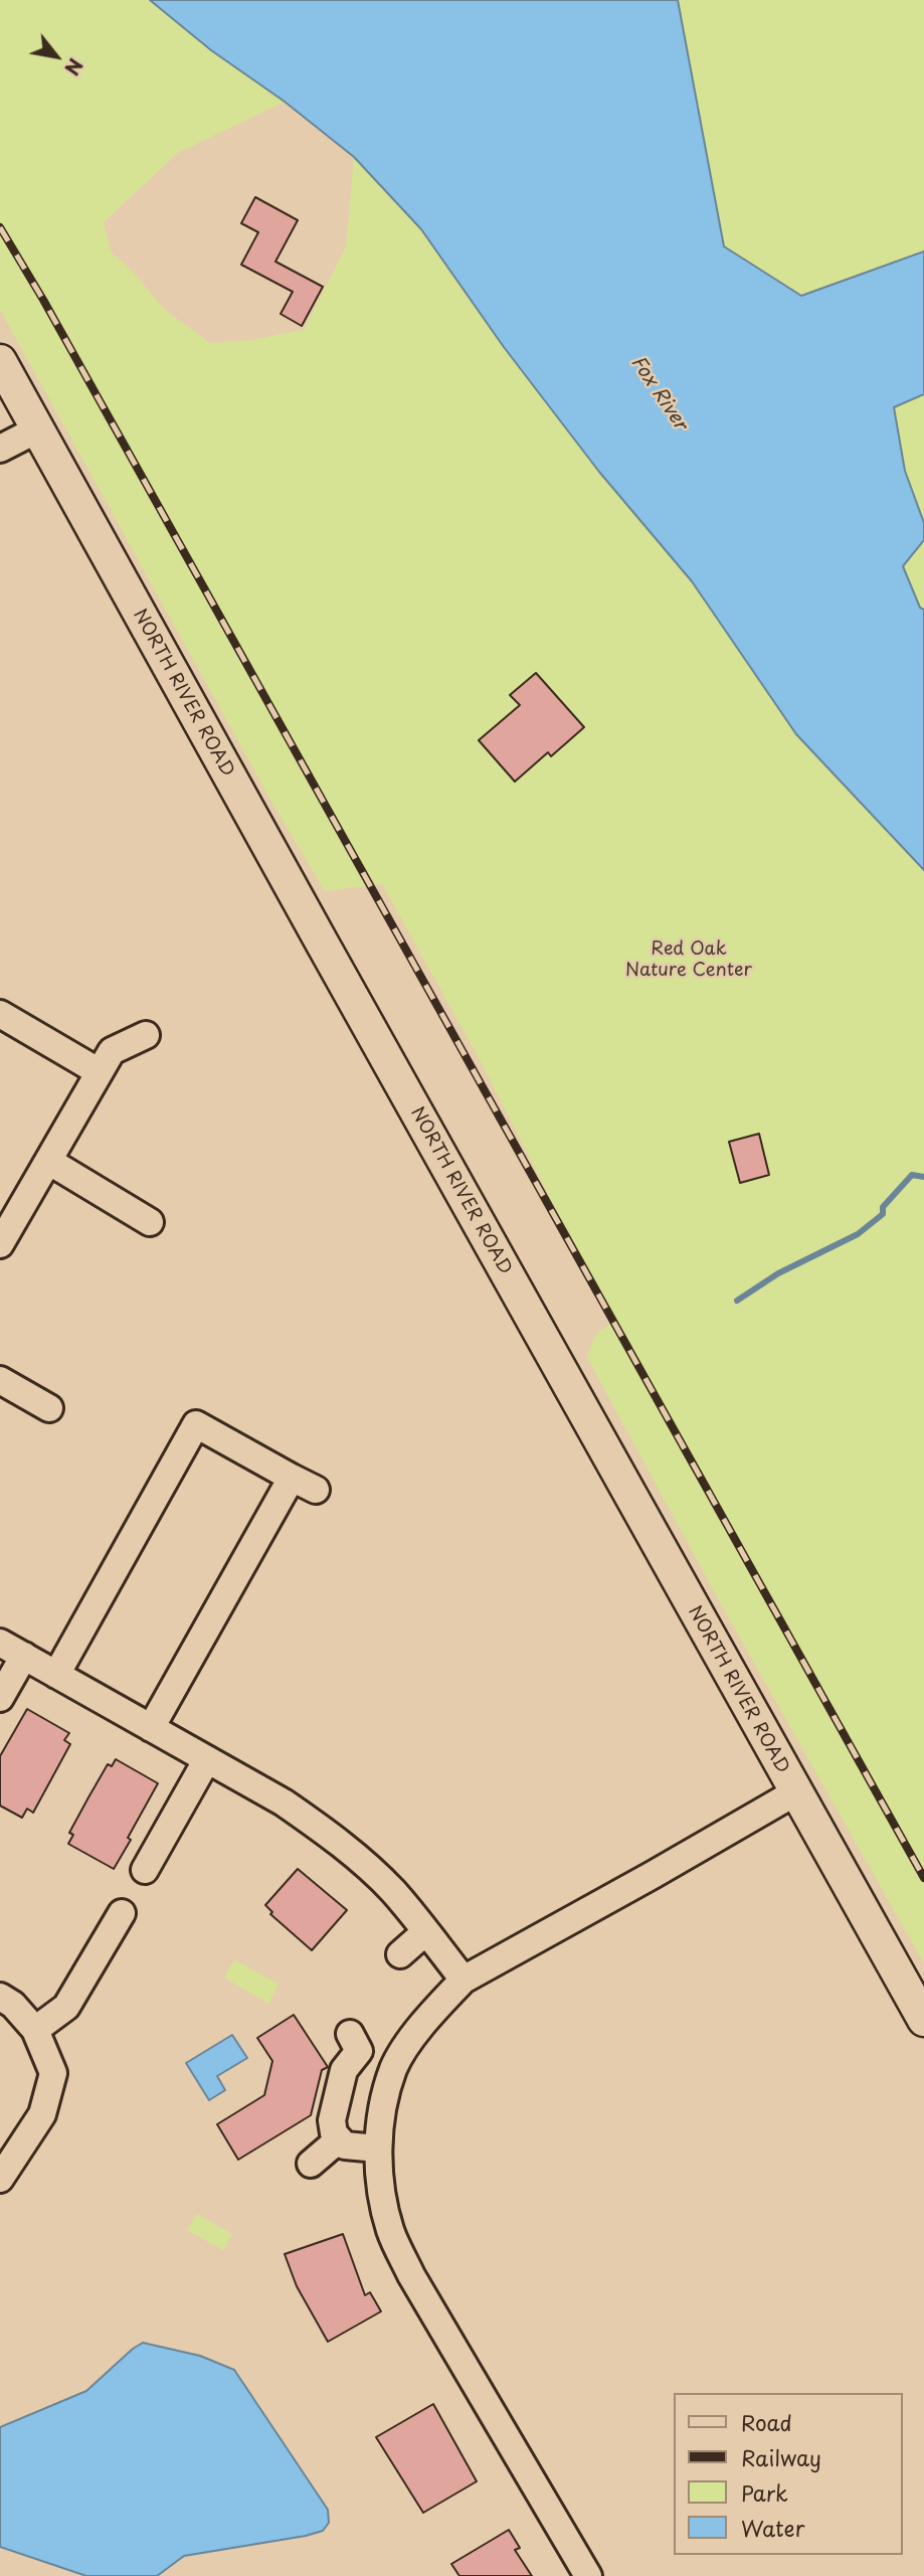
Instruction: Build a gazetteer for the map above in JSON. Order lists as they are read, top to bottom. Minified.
{"streets":{"main road":["NORTH RIVER ROAD"]},"water":["Fox River"],"parks":["Red Oak Nature Center"],"legend":["Road","Railway","Park","Water"],"north":"bottom right"}
